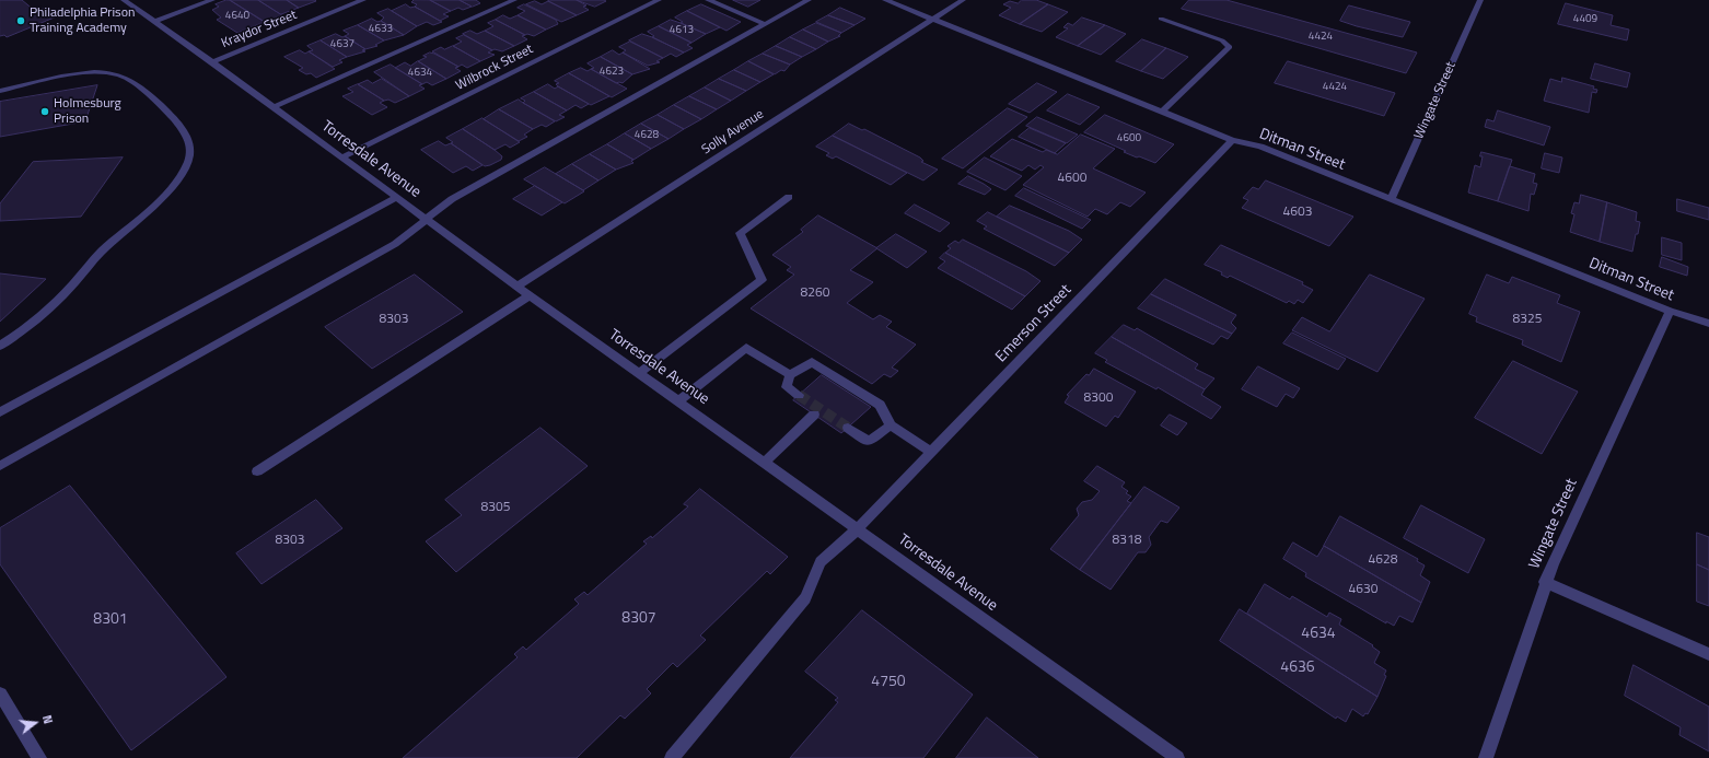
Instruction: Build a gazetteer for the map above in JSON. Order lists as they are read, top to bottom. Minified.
{"streets":{"street":["Kraydor Street","Wilbrock Street","Wingate Street","Solly Avenue","Ditman Street","Torresdale Avenue","Emerson Street"]},"crossings":[["Kraydor Street","Torresdale Avenue"],["Wilbrock Street","Torresdale Avenue"],["Wingate Street","Ditman Street"],["Solly Avenue","Ditman Street"],["Solly Avenue","Torresdale Avenue"],["Ditman Street","Emerson Street"],["Torresdale Avenue","Emerson Street"]],"places":["Philadelphia Prison Training Academy","Holmesburg Prison"],"house_numbers":["4640","4409","4633","4613","4424","4637","4623","4634","4424","4628","4600","4600","4603","8260","8303","8325","8300","8305","8303","8318","4628","4630","8307","8301","4634","4636","4750"],"north":"right"}
